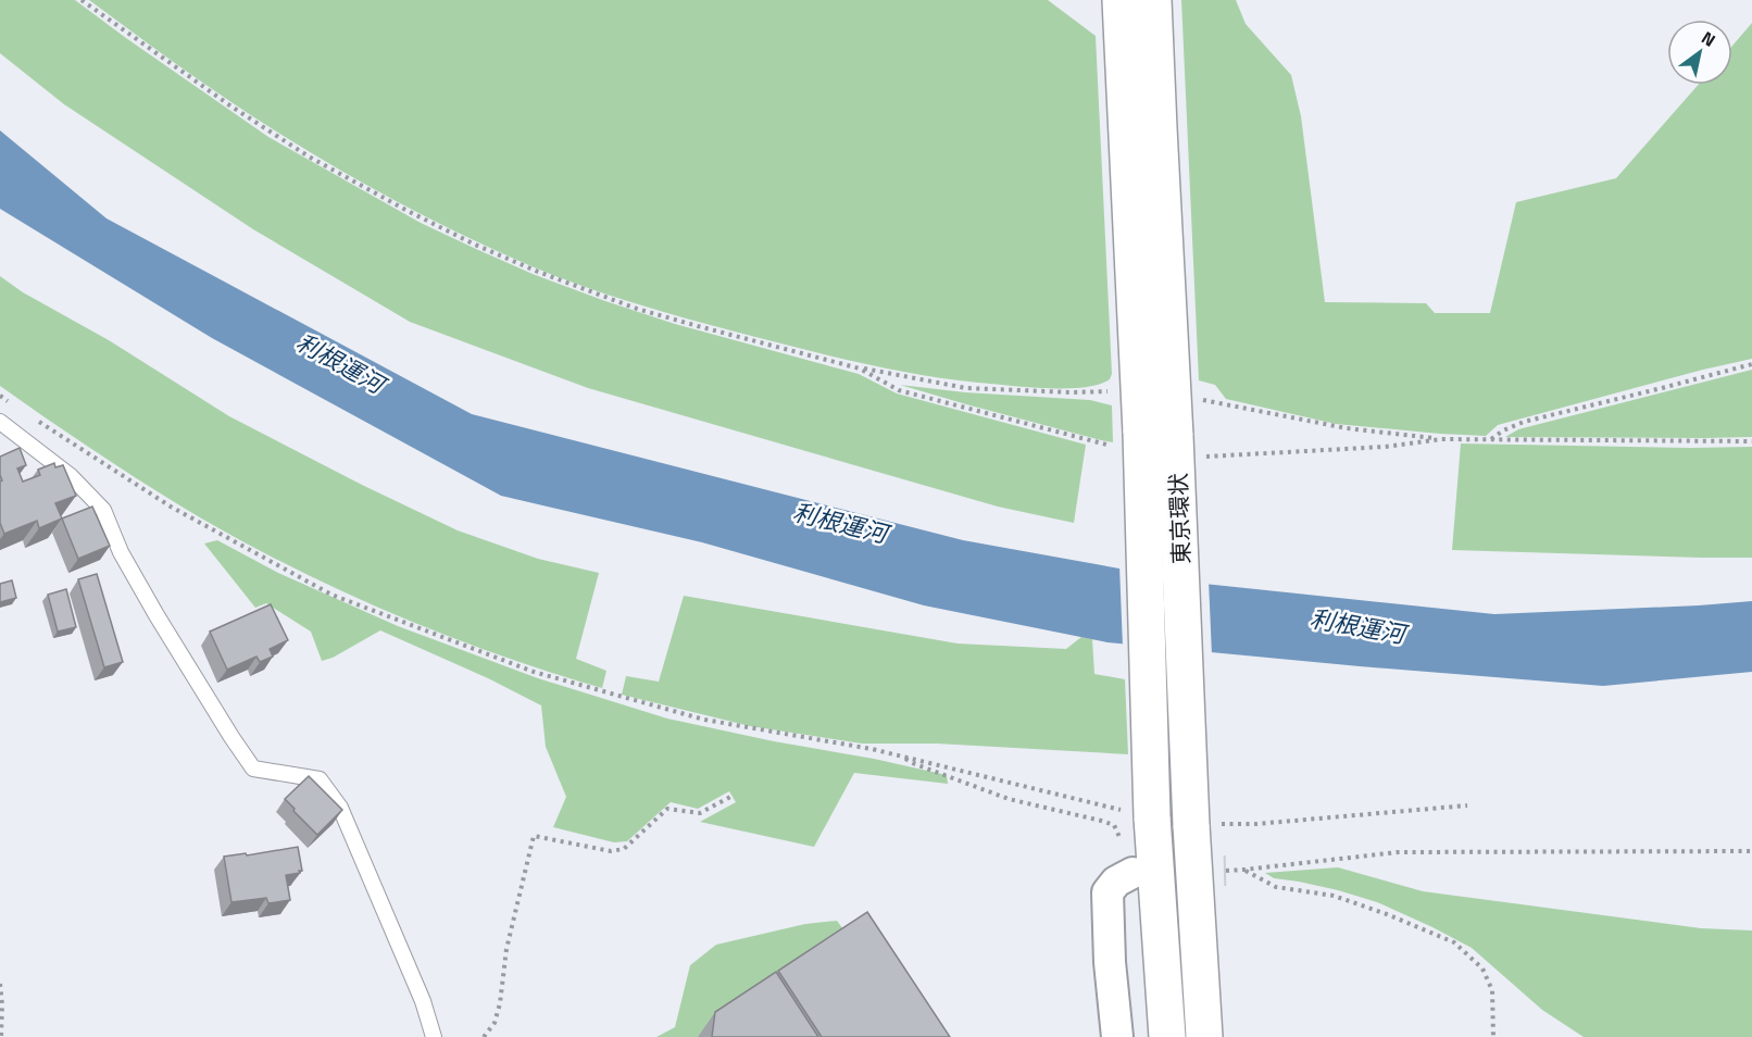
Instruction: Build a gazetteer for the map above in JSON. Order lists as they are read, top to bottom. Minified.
{"streets":{"highway":["東京環状"]},"water":["利根運河"],"north":"top right"}
